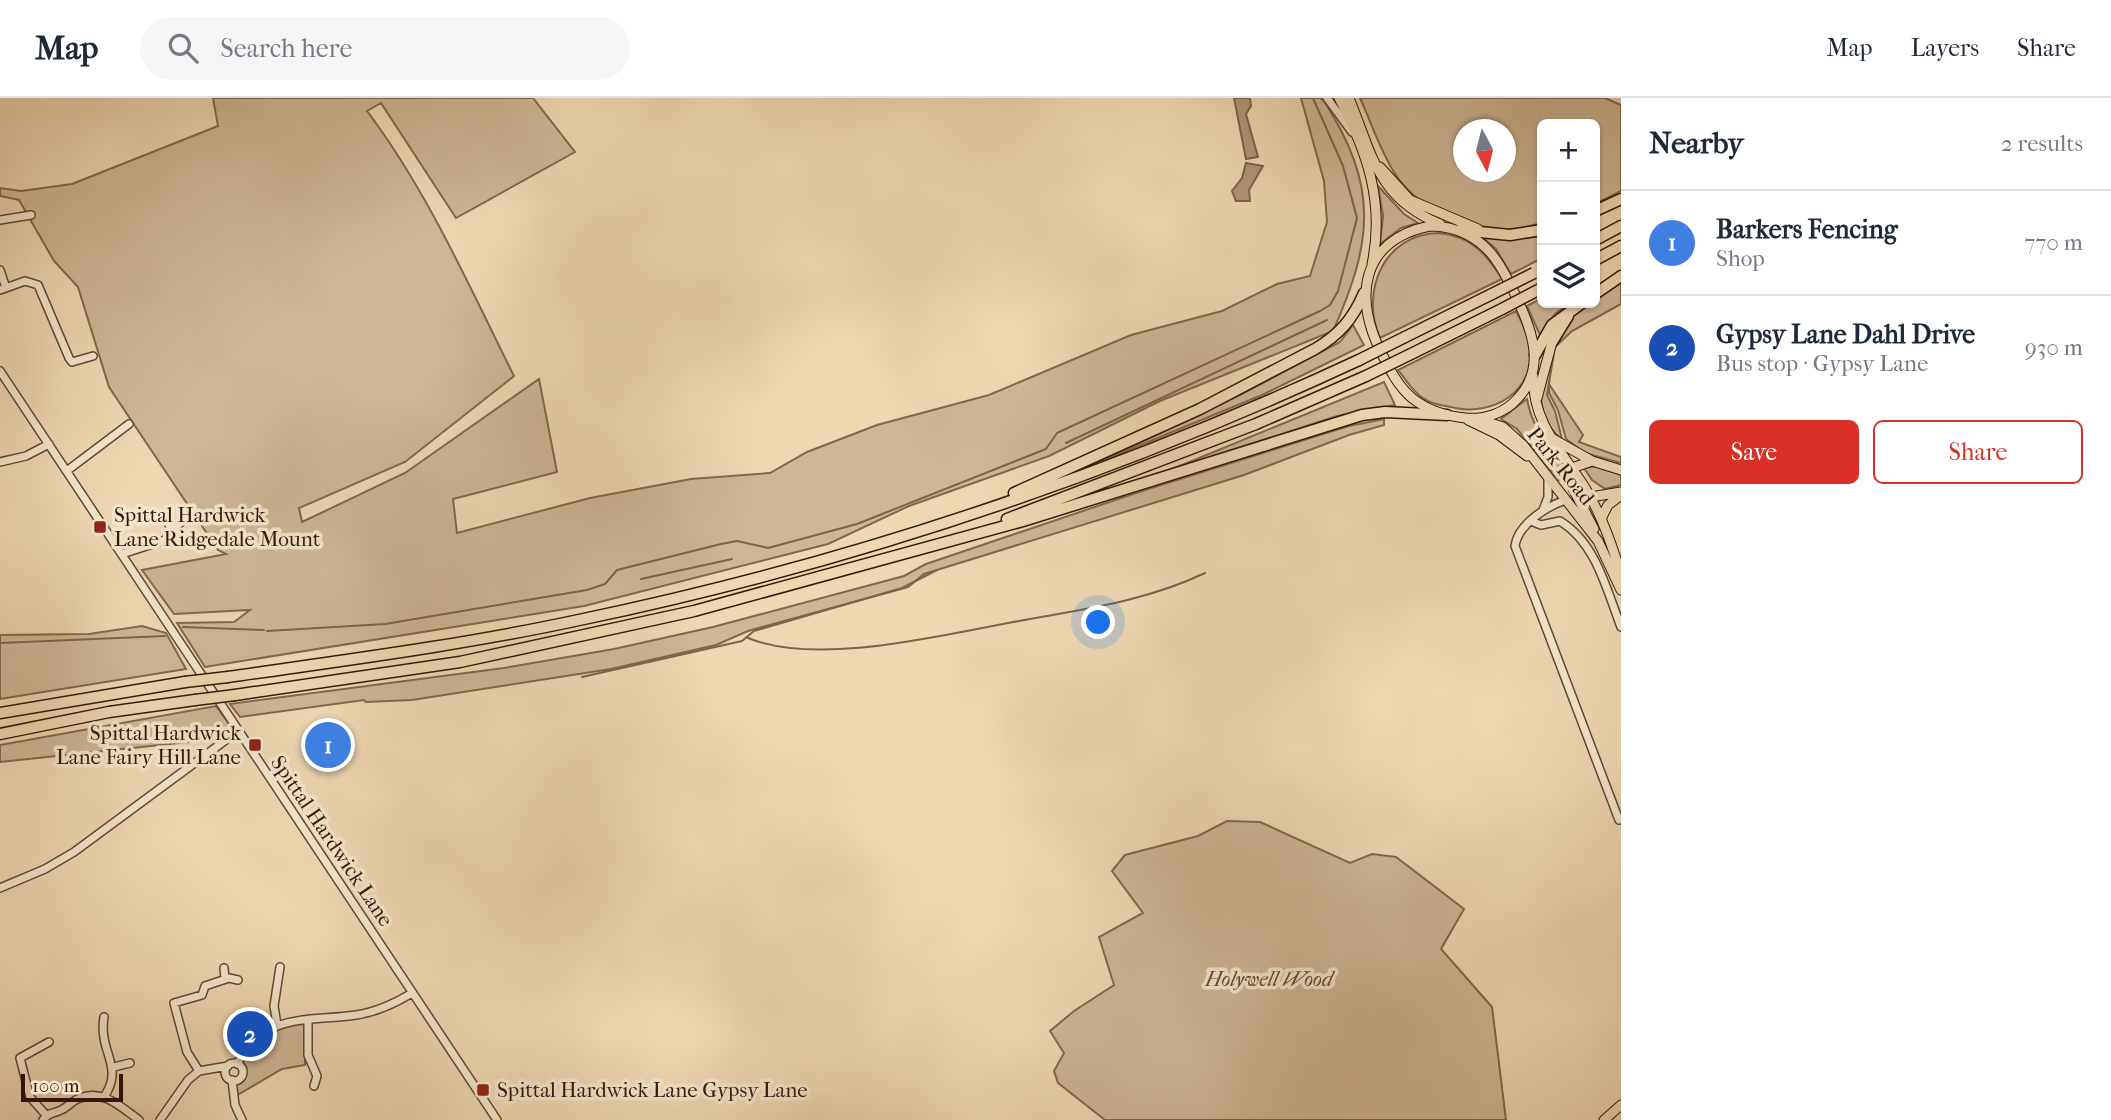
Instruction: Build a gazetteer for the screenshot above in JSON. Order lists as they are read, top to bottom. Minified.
{"streets":{"main road":["Park Road"],"street":["Spittal Hardwick Lane"]},"parks":["Holywell Wood"],"places":{"transit":["Spittal Hardwick Lane Ridgedale Mount","Spittal Hardwick Lane Fairy Hill Lane","Spittal Hardwick Lane Gypsy Lane"]},"scale_bar":"100 m","north":"bottom","page":{"header":"Map","search":"Search here","nav":["Map","Layers","Share"],"heading":["Nearby","2 results"],"map_buttons":["+","−"],"list":[{"mark":"1","name":"Barkers Fencing","note":"Shop","value":"770 m"},{"mark":"2","name":"Gypsy Lane Dahl Drive","note":"Bus stop · Gypsy Lane","value":"930 m"}],"buttons":["Save","Share"],"pins":["1","2"],"scale":"100 m"}}
